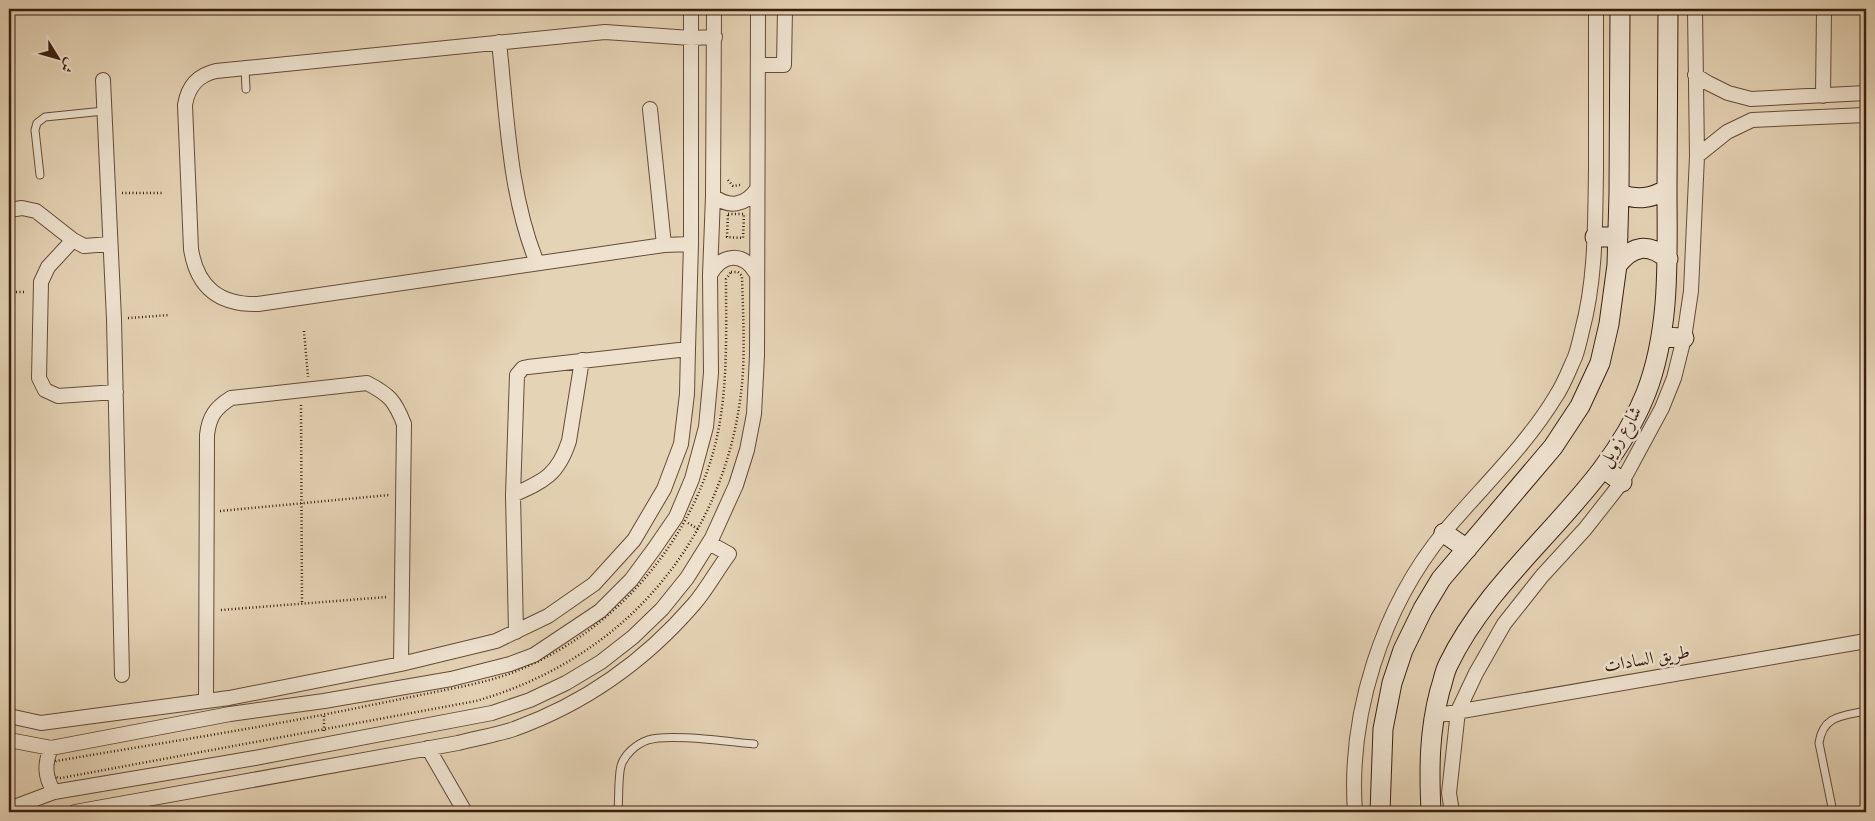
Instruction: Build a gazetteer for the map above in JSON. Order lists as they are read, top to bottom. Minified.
{"streets":{"main road":["شارع زويل"],"street":["طريق السادات"]},"crossings":[["شارع زويل","طريق السادات"]],"north":"bottom right"}
